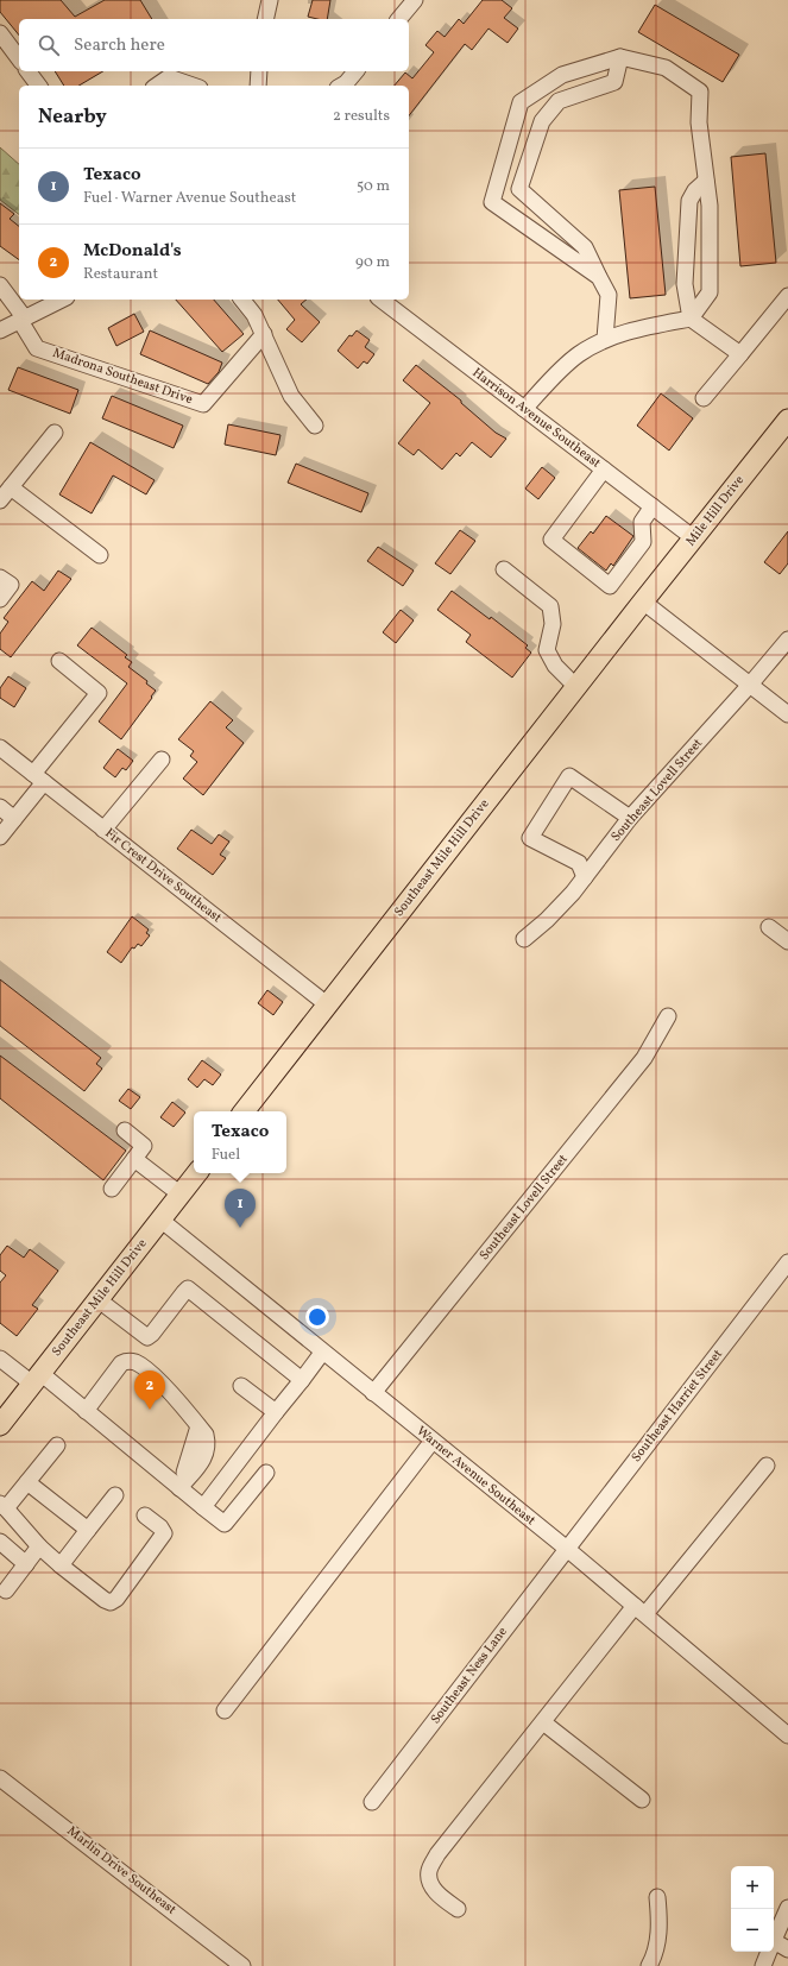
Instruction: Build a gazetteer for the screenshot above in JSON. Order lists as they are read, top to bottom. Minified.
{"streets":{"main road":["Mile Hill Drive","Southeast Mile Hill Drive"],"street":["Madrona Southeast Drive","Harrison Avenue Southeast","Southeast Lovell Street","Fir Crest Drive Southeast","Southeast Harriet Street","Warner Avenue Southeast","Southeast Ness Lane","Marlin Drive Southeast"]},"crossings":[["Harrison Avenue Southeast","Mile Hill Drive"],["Mile Hill Drive","Southeast Mile Hill Drive"],["Southeast Lovell Street","Warner Avenue Southeast"],["Southeast Mile Hill Drive","Fir Crest Drive Southeast"],["Southeast Mile Hill Drive","Warner Avenue Southeast"],["Southeast Harriet Street","Warner Avenue Southeast"],["Southeast Harriet Street","Southeast Ness Lane"],["Warner Avenue Southeast","Southeast Ness Lane"]],"page":{"search":"Search here","heading":["Nearby","2 results"],"list":[{"mark":"1","name":"Texaco","note":"Fuel · Warner Avenue Southeast","value":"50 m"},{"mark":"2","name":"McDonald's","note":"Restaurant","value":"90 m"}],"popup":["Texaco","Fuel"],"pins":["1","2"],"map_buttons":["+","−"]}}
